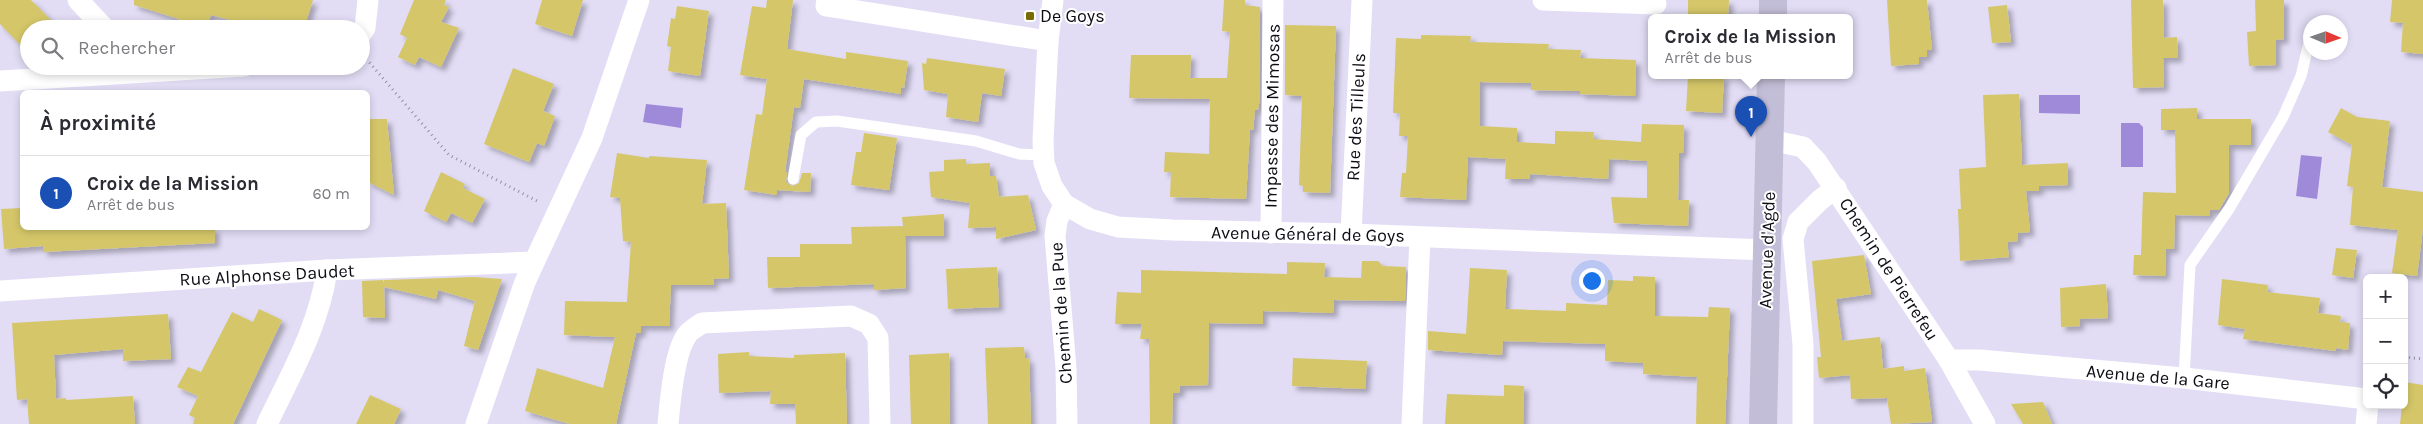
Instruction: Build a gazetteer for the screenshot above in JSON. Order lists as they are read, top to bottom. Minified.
{"streets":{"main road":["Avenue d'Agde"],"street":["Impasse des Mimosas","Rue des Tilleuls","Avenue Général de Goys","Chemin de Pierrefeu","Rue Alphonse Daudet","Chemin de la Pue","Avenue de la Gare"]},"crossings":[["Impasse des Mimosas","Avenue Général de Goys"],["Rue des Tilleuls","Avenue Général de Goys"],["Avenue Général de Goys","Avenue d'Agde"],["Avenue Général de Goys","Chemin de la Pue"],["Avenue d'Agde","Chemin de Pierrefeu"],["Chemin de Pierrefeu","Avenue de la Gare"]],"places":{"transit":["De Goys"]},"north":"right","page":{"popup":["Croix de la Mission","Arrêt de bus"],"search":"Rechercher","heading":"À proximité","pins":"1","list":[{"mark":"1","name":"Croix de la Mission","note":"Arrêt de bus","value":"60 m"}],"map_buttons":["+","−"]}}
